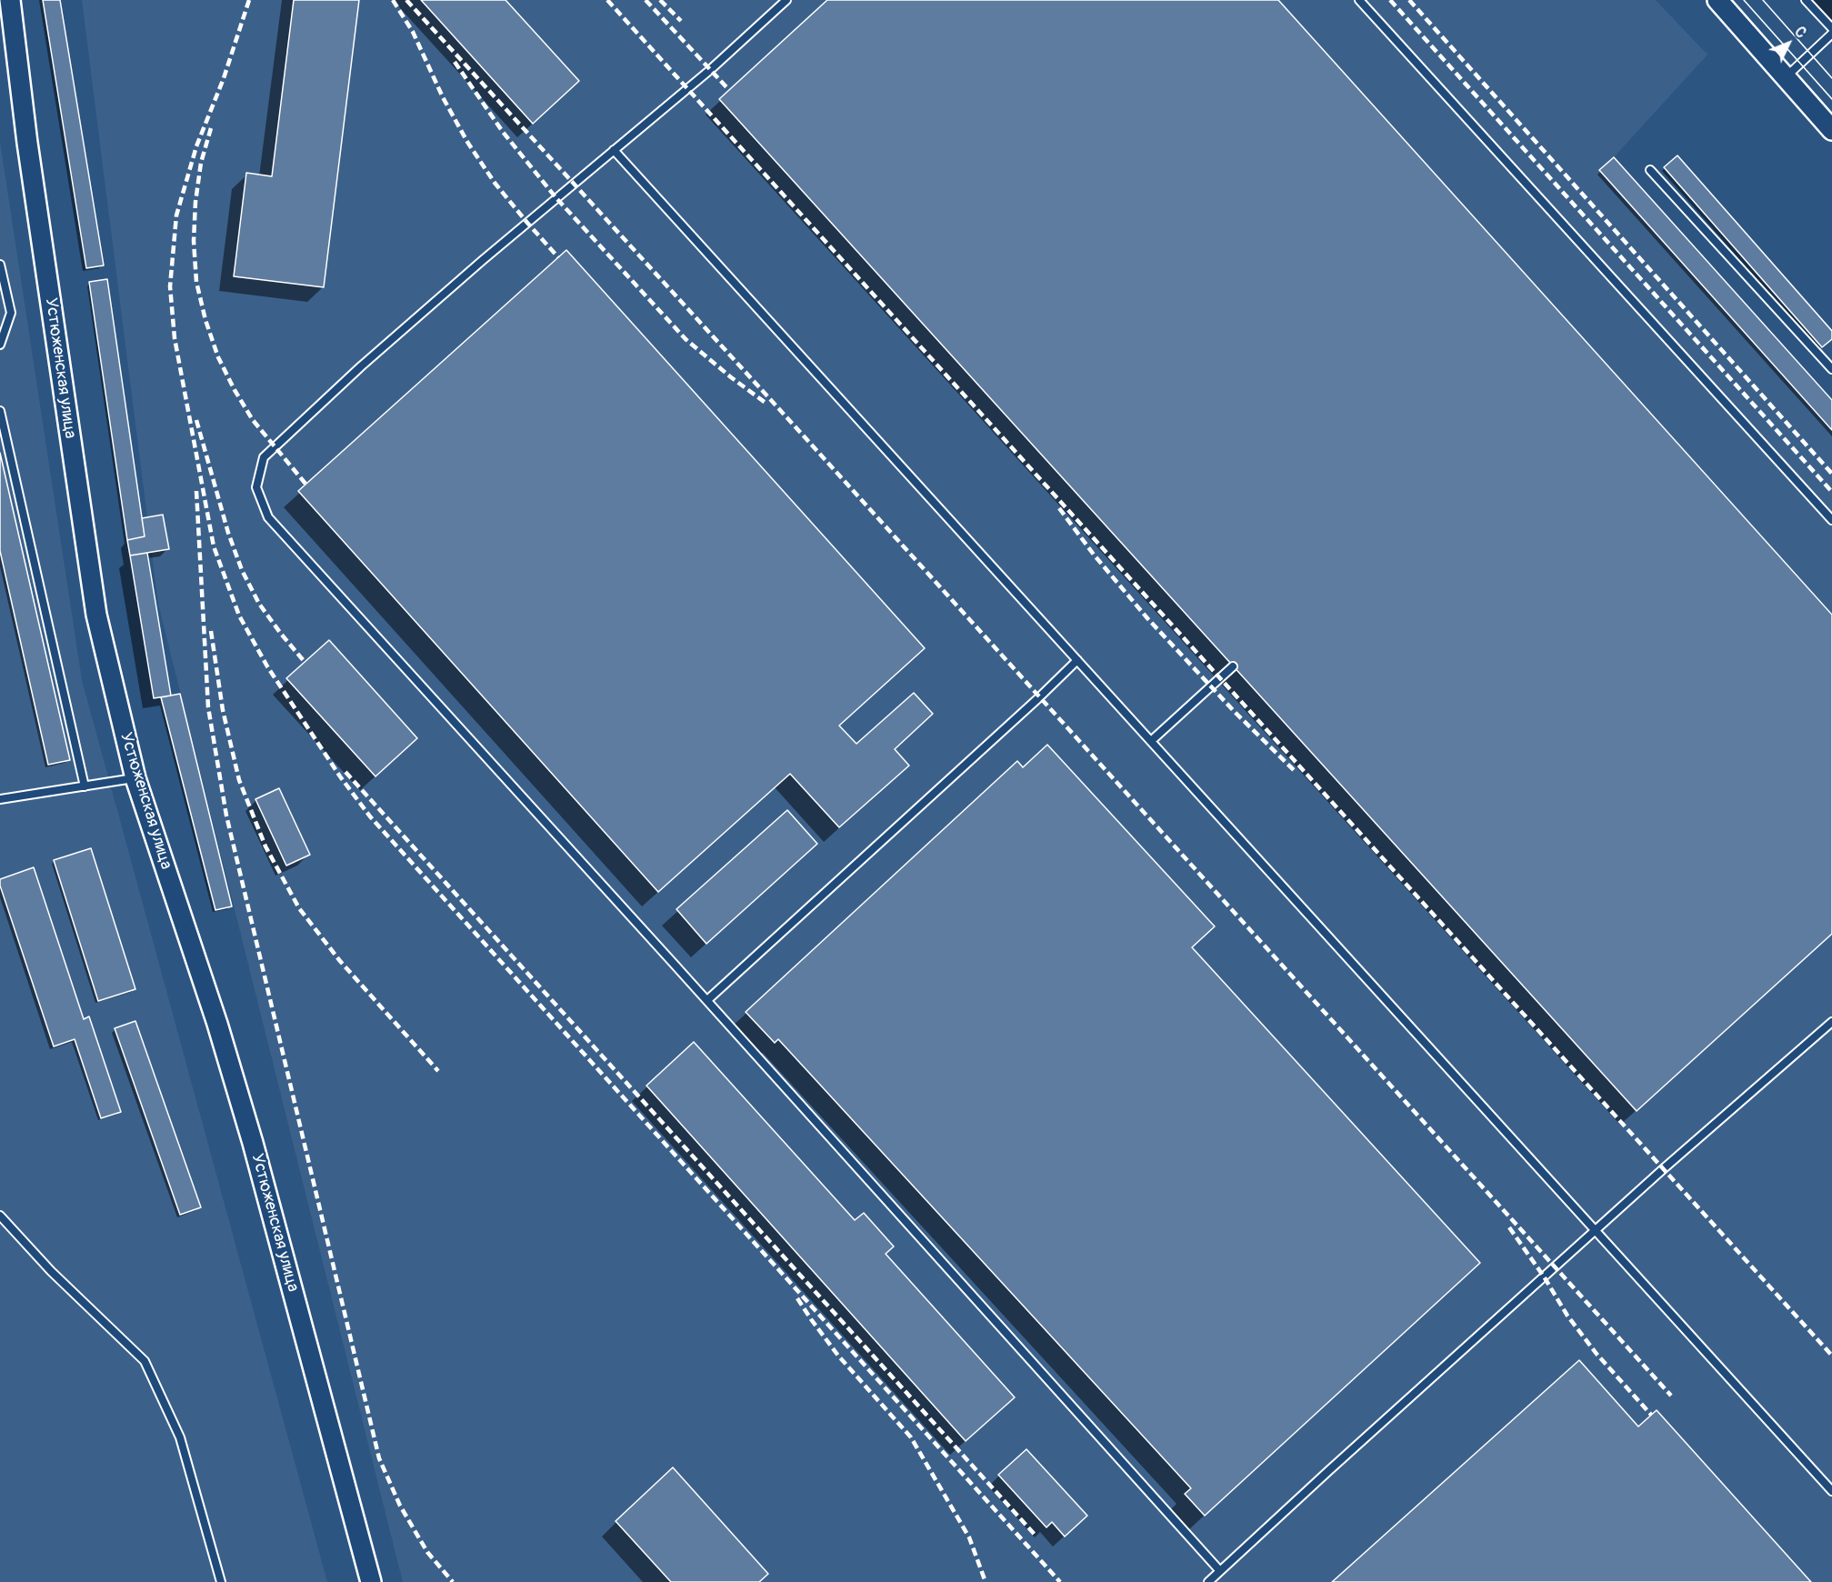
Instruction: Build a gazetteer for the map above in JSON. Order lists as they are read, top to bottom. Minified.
{"streets":{"main road":["Устюженская улица"]},"north":"top right"}
